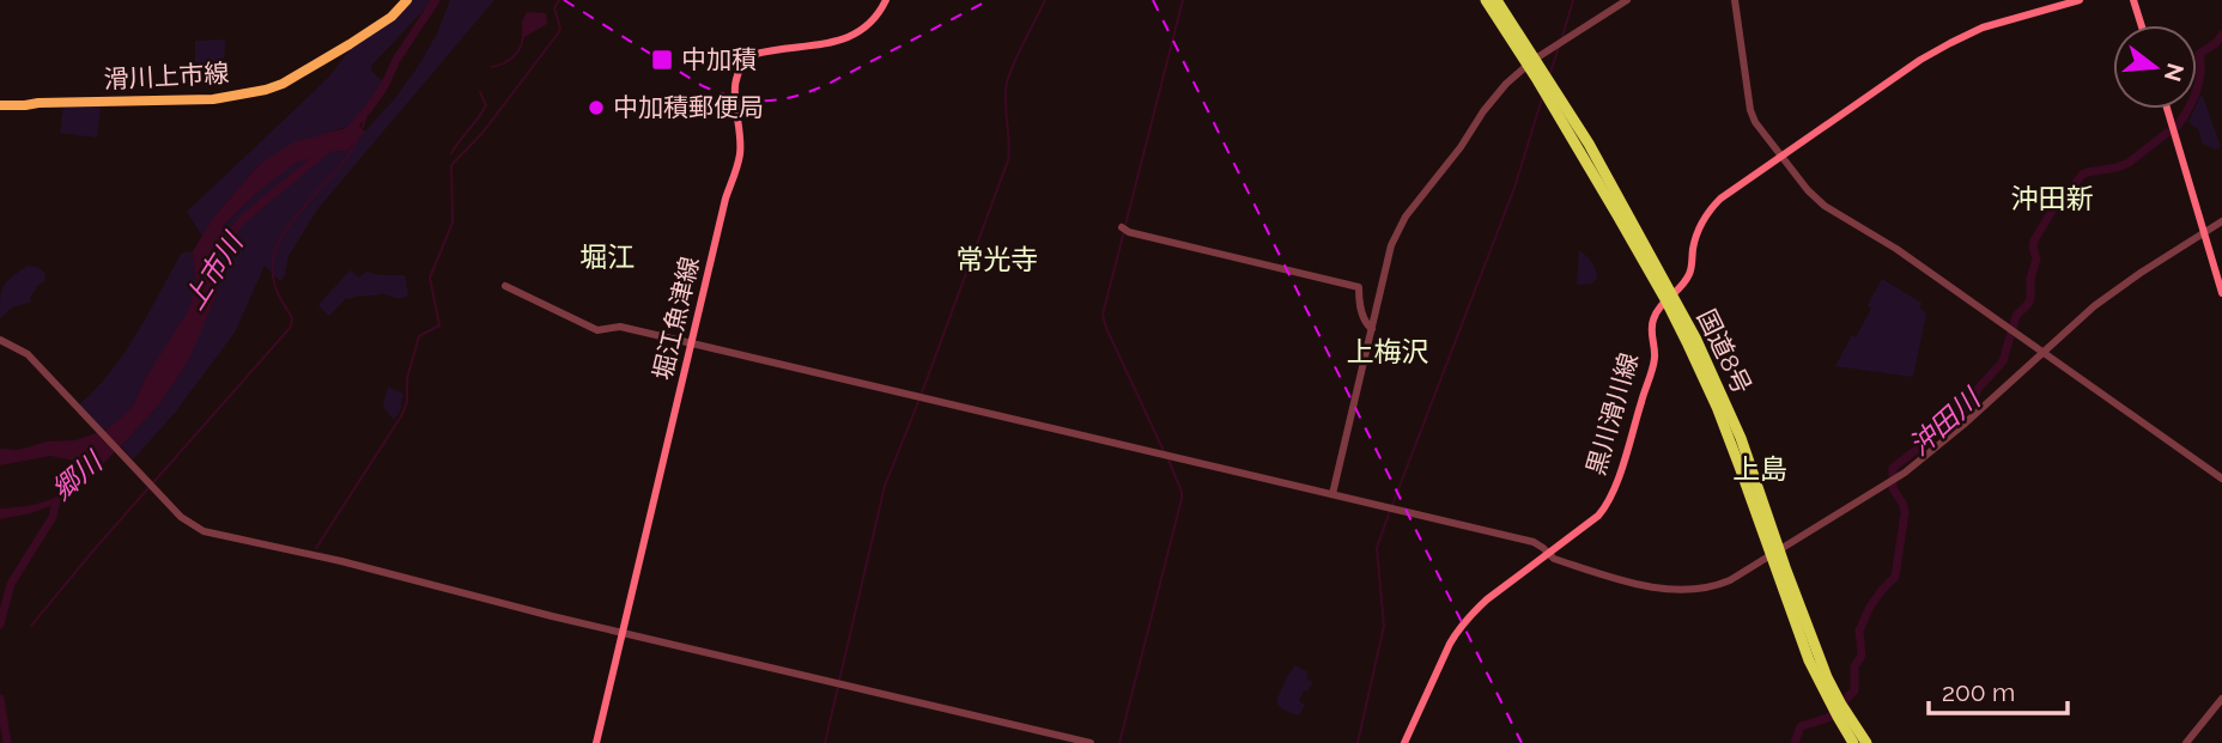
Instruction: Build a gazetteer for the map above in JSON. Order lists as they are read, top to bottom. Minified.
{"streets":{"highway":["国道8号"],"main road":["滑川上市線","堀江魚津線","黒川滑川線"]},"crossings":[["国道8号","黒川滑川線"]],"districts":["沖田新","堀江","常光寺","上梅沢","上島"],"water":["上市川","沖田川","郷川"],"places":{"transit":["中加積"],"other":["中加積郵便局"]},"scale_bar":"200 m","north":"right"}
